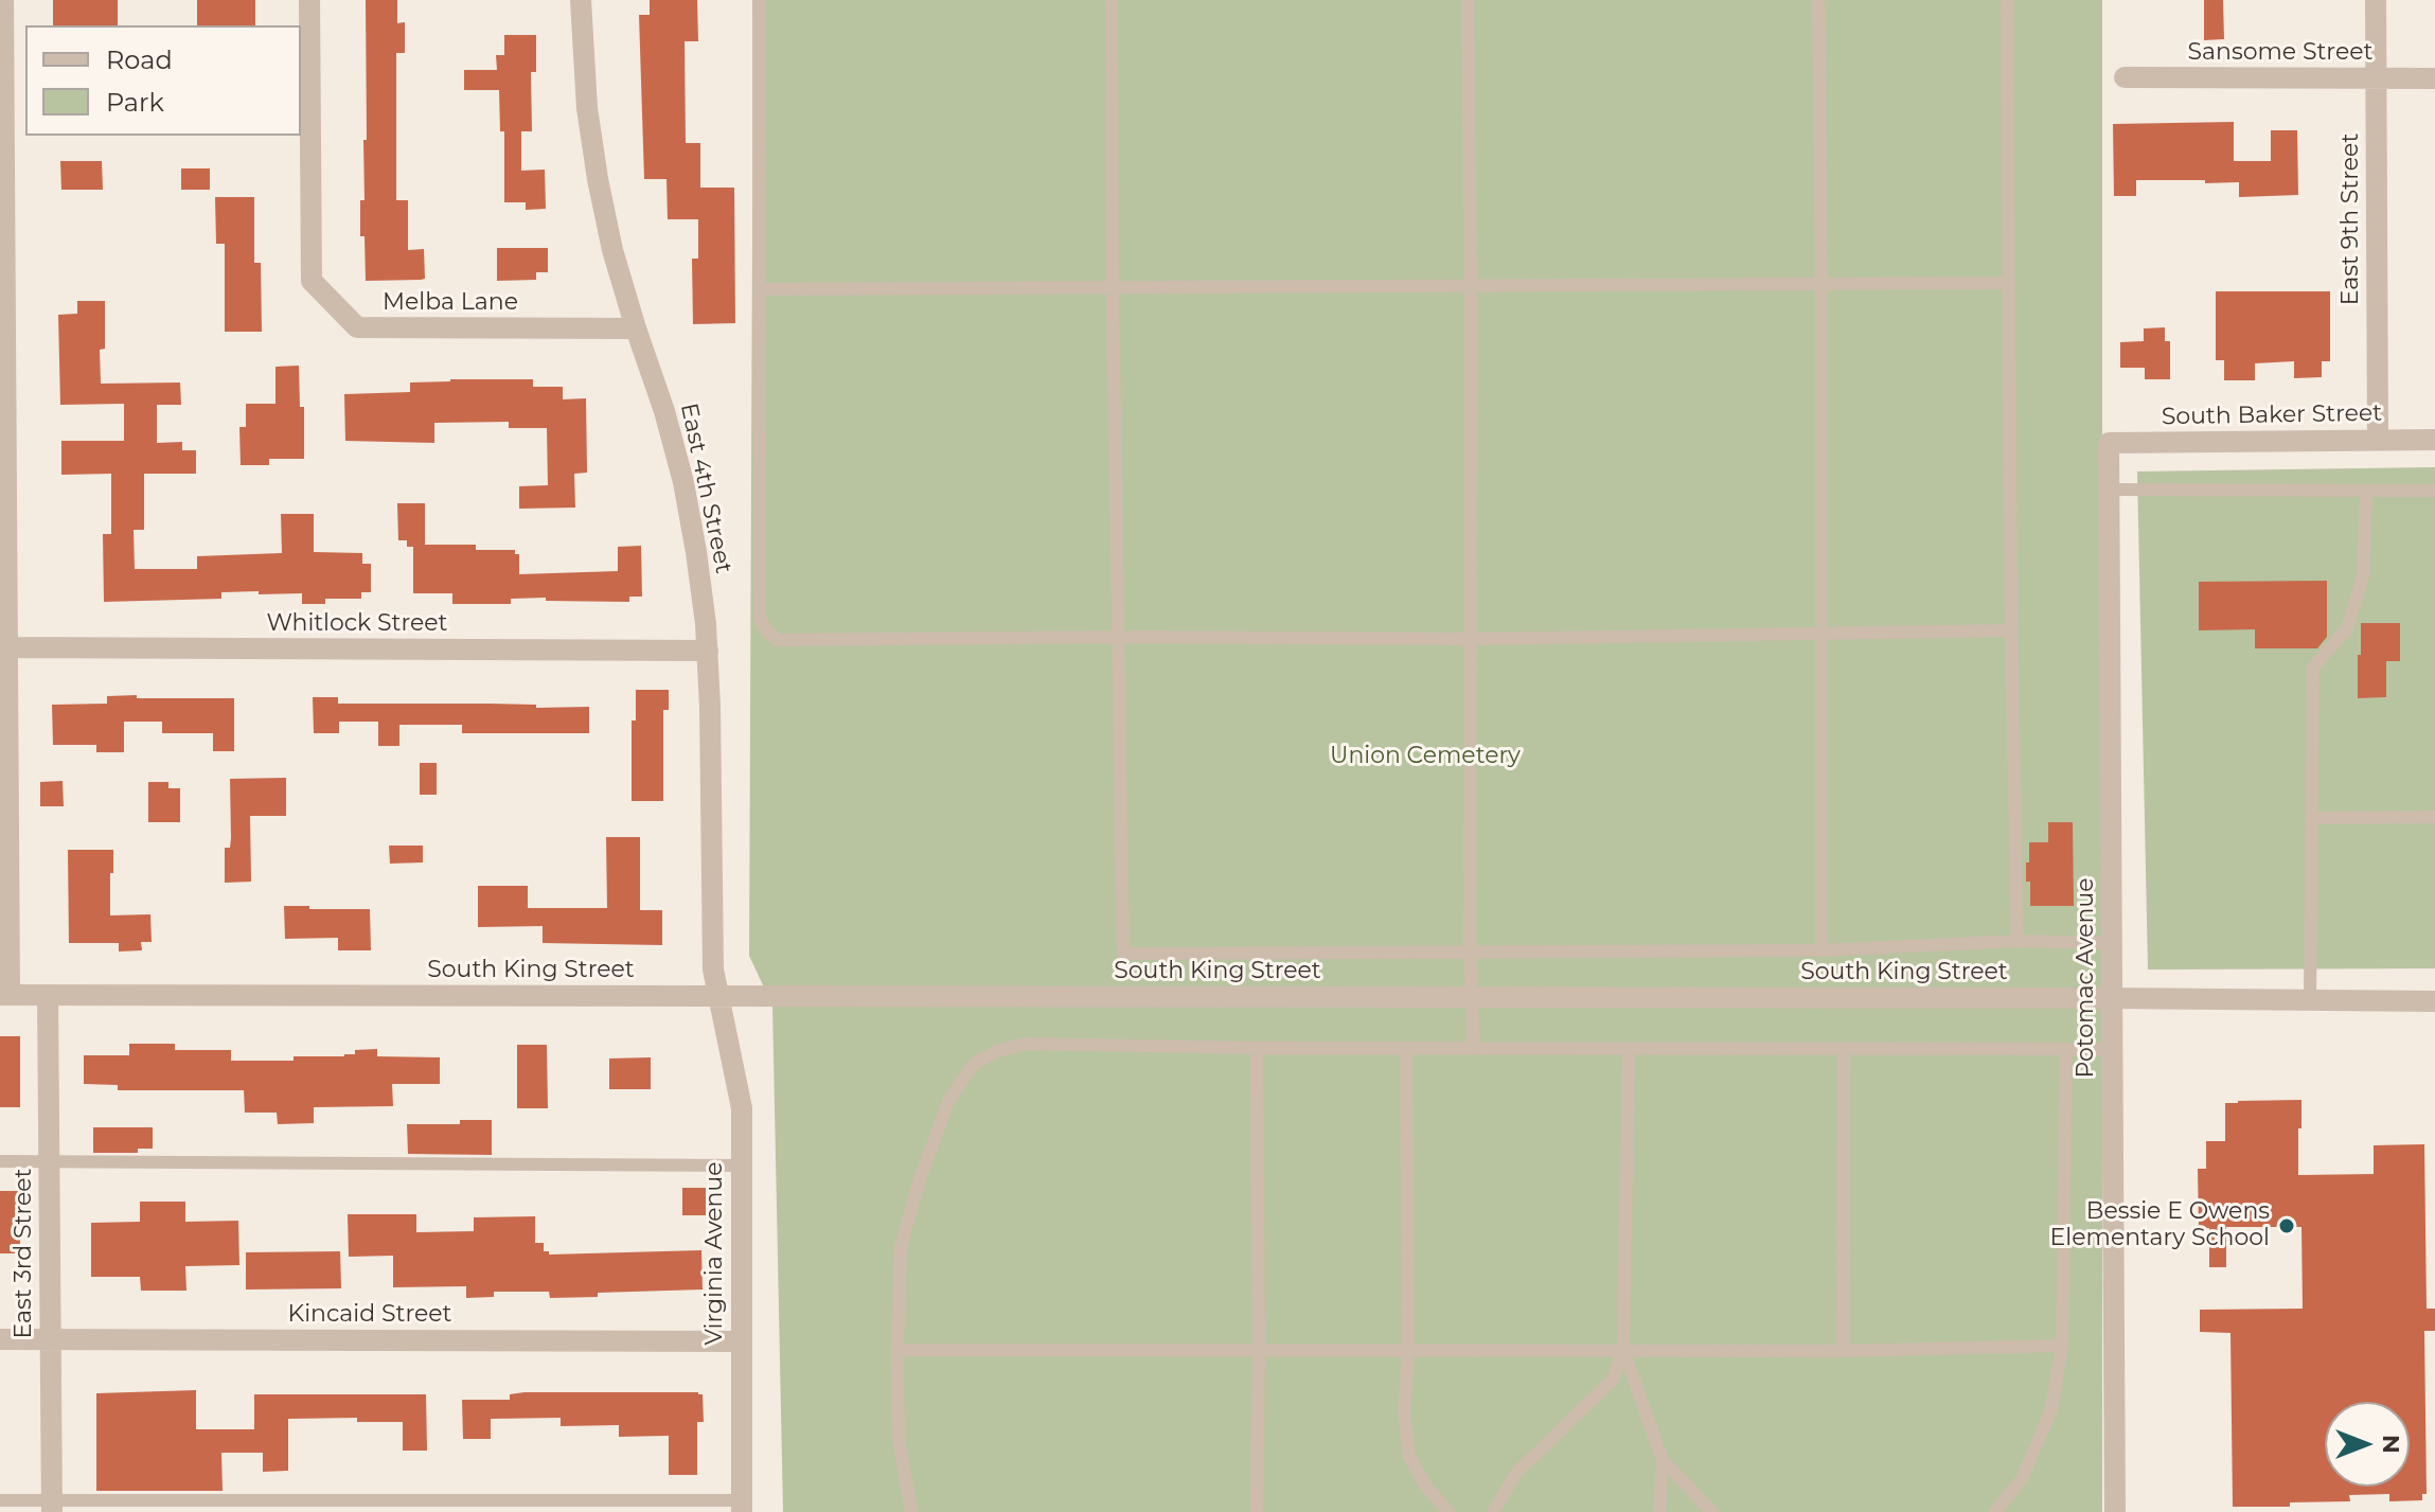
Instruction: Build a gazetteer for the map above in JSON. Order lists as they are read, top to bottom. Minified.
{"streets":{"street":["Sansome Street","East 9th Street","Melba Lane","South Baker Street","East 4th Street","Whitlock Street","South King Street","Potomac Avenue","East 3rd Street","Virginia Avenue","Kincaid Street"]},"crossings":[["Sansome Street","East 9th Street"],["East 9th Street","South Baker Street"],["Melba Lane","East 4th Street"],["South Baker Street","Potomac Avenue"],["East 4th Street","Whitlock Street"],["East 4th Street","South King Street"],["East 4th Street","Virginia Avenue"],["South King Street","Potomac Avenue"],["South King Street","East 3rd Street"],["South King Street","Virginia Avenue"],["East 3rd Street","Kincaid Street"],["Virginia Avenue","Kincaid Street"]],"parks":["Union Cemetery"],"places":["Bessie E Owens Elementary School"],"legend":["Road","Park"],"north":"right"}
